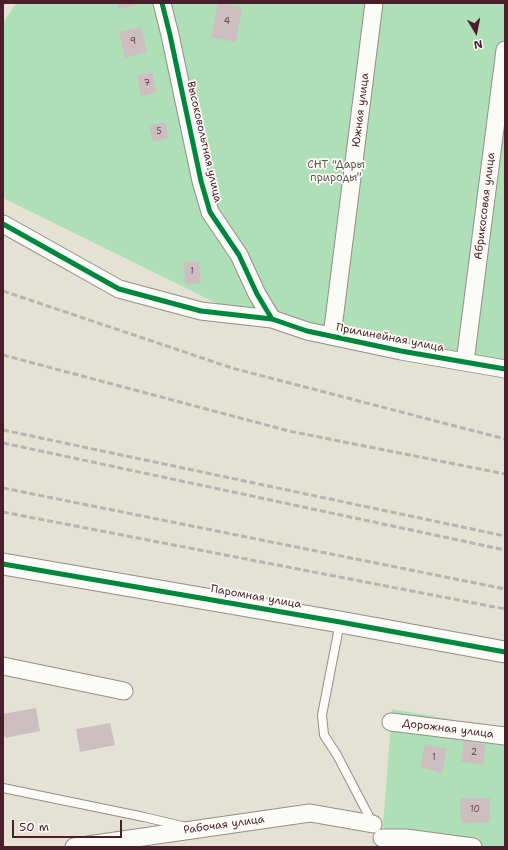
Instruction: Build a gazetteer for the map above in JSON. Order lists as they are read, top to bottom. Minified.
{"streets":{"street":["Южная улица","Высоковольтная улица","Абрикосовая улица","Прилинейная улица","Паромная улица","Дорожная улица","Рабочая улица"]},"crossings":[["Южная улица","Прилинейная улица"],["Высоковольтная улица","Прилинейная улица"],["Абрикосовая улица","Прилинейная улица"]],"parks":["СНТ \"Дары природы\""],"house_numbers":["4","9","7","5","1","2","1","10"],"scale_bar":"50 m","north":"bottom"}
